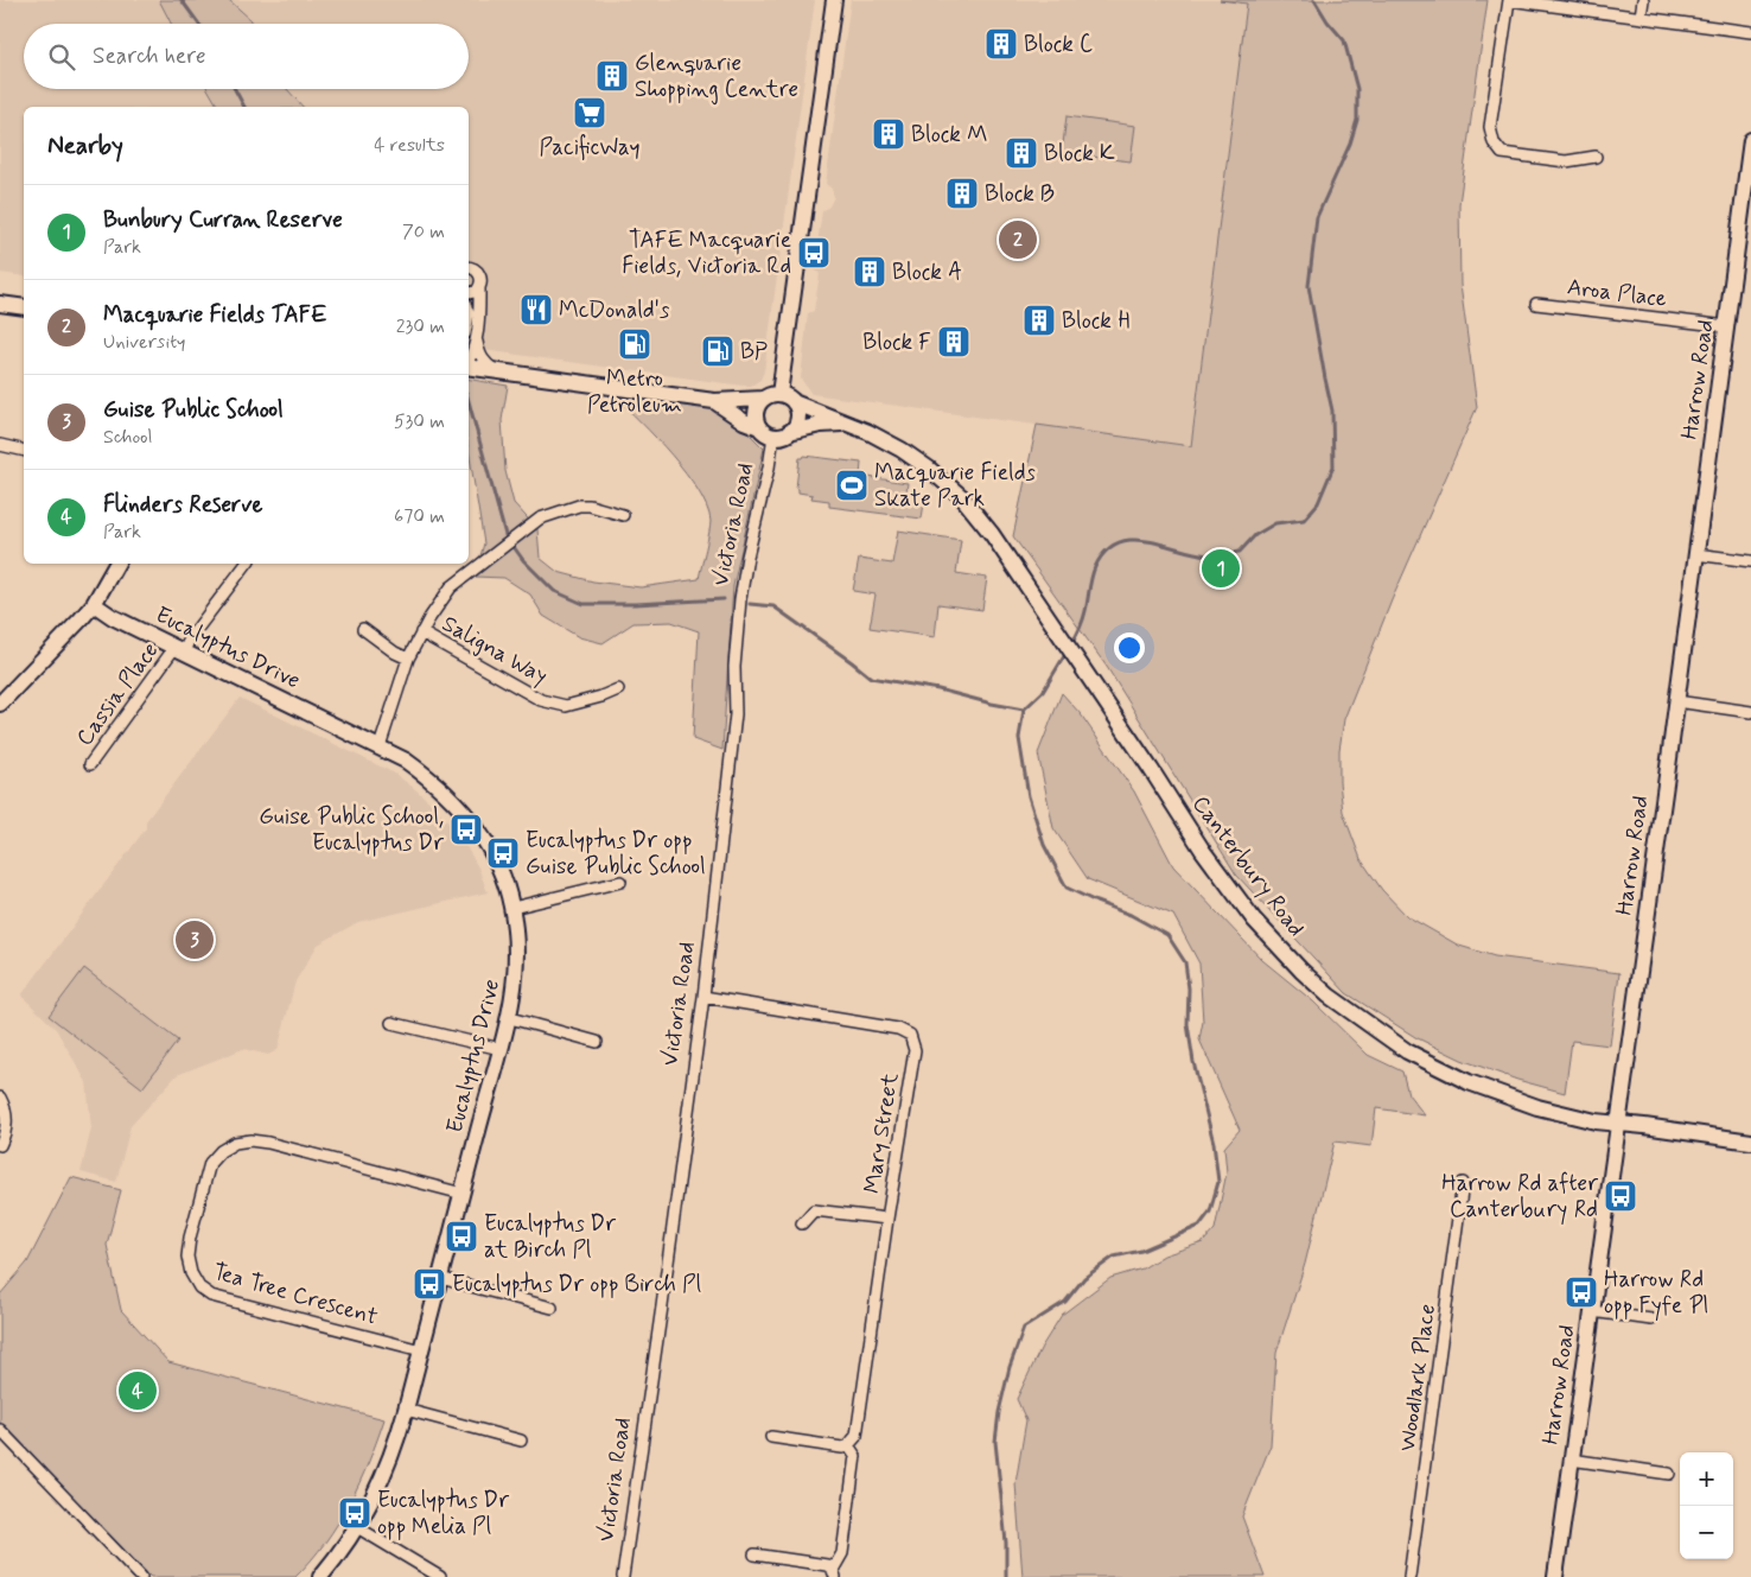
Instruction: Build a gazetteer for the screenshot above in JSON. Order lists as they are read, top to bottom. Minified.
{"streets":{"street":["Aroa Place","Harrow Road","Victoria Road","Eucalyptus Drive","Saligna Way","Cassia Place","Canterbury Road","Mary Street","Tea Tree Crescent","Woodlark Place"]},"crossings":[["Aroa Place","Harrow Road"],["Harrow Road","Canterbury Road"],["Victoria Road","Canterbury Road"],["Victoria Road","Mary Street"],["Eucalyptus Drive","Cassia Place"],["Eucalyptus Drive","Tea Tree Crescent"]],"places":{"building":["Block C","Glenquarie Shopping Centre","Block M","Block K","Block B","Block A","Block H","Block F"],"supermarket":["PacificWay"],"bus stop":["TAFE Macquarie Fields, Victoria Rd","Guise Public School, Eucalyptus Dr","Eucalyptus Dr opp Guise Public School","Harrow Rd after Canterbury Rd","Eucalyptus Dr at Birch Pl","Eucalyptus Dr opp Birch Pl","Harrow Rd opp Fyfe Pl","Eucalyptus Dr opp Melia Pl"],"restaurant":["McDonald's"],"fuel station":["Metro Petroleum","BP"],"sports":["Macquarie Fields Skate Park"]},"page":{"search":"Search here","heading":["Nearby","4 results"],"list":[{"mark":"1","name":"Bunbury Curran Reserve","note":"Park","value":"70 m"},{"mark":"2","name":"Macquarie Fields TAFE","note":"University","value":"230 m"},{"mark":"3","name":"Guise Public School","note":"School","value":"530 m"},{"mark":"4","name":"Flinders Reserve","note":"Park","value":"670 m"}],"pins":["2","1","3","4"],"map_buttons":["+","−"]}}
